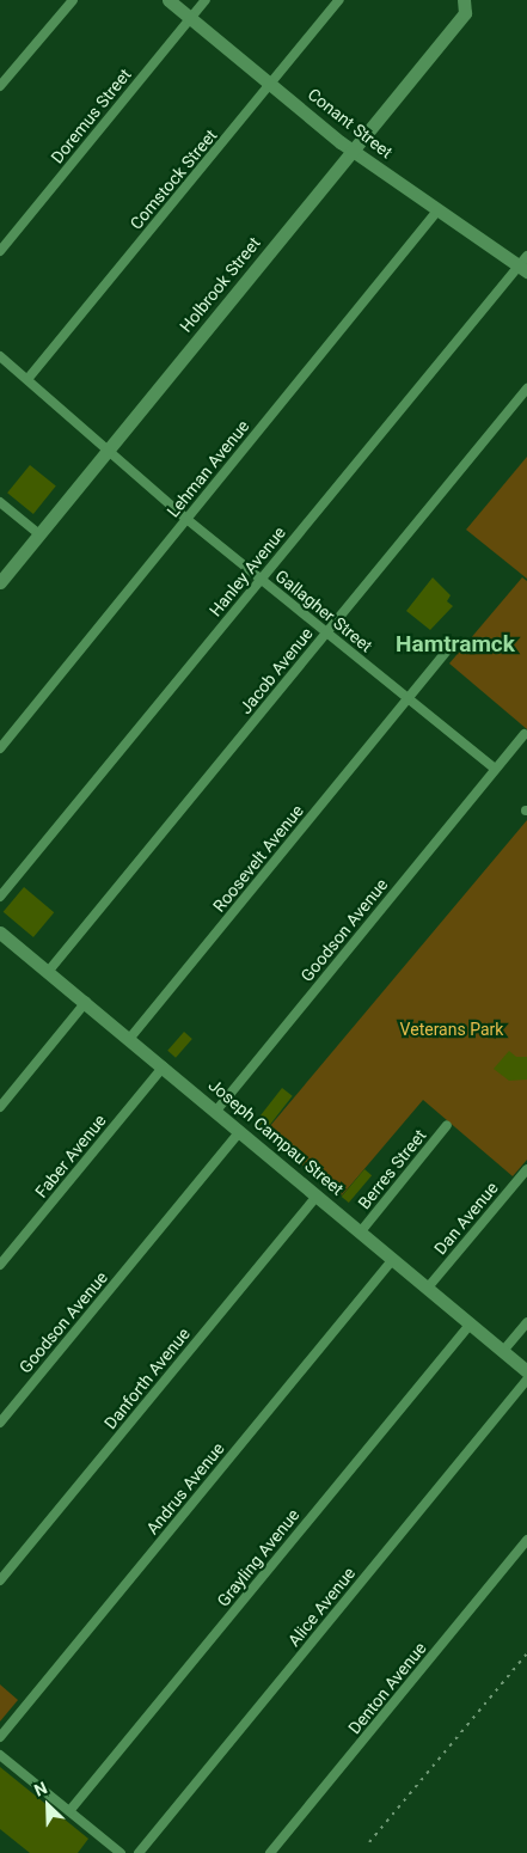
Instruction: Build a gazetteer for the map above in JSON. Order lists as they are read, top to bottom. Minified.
{"streets":{"street":["Doremus Street","Conant Street","Comstock Street","Holbrook Street","Lehman Avenue","Hanley Avenue","Gallagher Street","Jacob Avenue","Roosevelt Avenue","Goodson Avenue","Joseph Campau Street","Faber Avenue","Berres Street","Dan Avenue","Danforth Avenue","Andrus Avenue","Grayling Avenue","Alice Avenue","Denton Avenue"]},"crossings":[["Doremus Street","Conant Street"],["Conant Street","Comstock Street"],["Conant Street","Holbrook Street"],["Conant Street","Lehman Avenue"],["Conant Street","Hanley Avenue"],["Comstock Street","Gallagher Street"],["Holbrook Street","Gallagher Street"],["Lehman Avenue","Gallagher Street"],["Hanley Avenue","Gallagher Street"],["Gallagher Street","Jacob Avenue"],["Gallagher Street","Roosevelt Avenue"],["Gallagher Street","Goodson Avenue"],["Jacob Avenue","Joseph Campau Street"],["Roosevelt Avenue","Joseph Campau Street"],["Goodson Avenue","Joseph Campau Street"],["Joseph Campau Street","Faber Avenue"],["Joseph Campau Street","Berres Street"],["Joseph Campau Street","Dan Avenue"],["Joseph Campau Street","Danforth Avenue"],["Joseph Campau Street","Andrus Avenue"],["Joseph Campau Street","Grayling Avenue"]],"districts":["Hamtramck"],"parks":["Veterans Park"],"north":"top left"}
